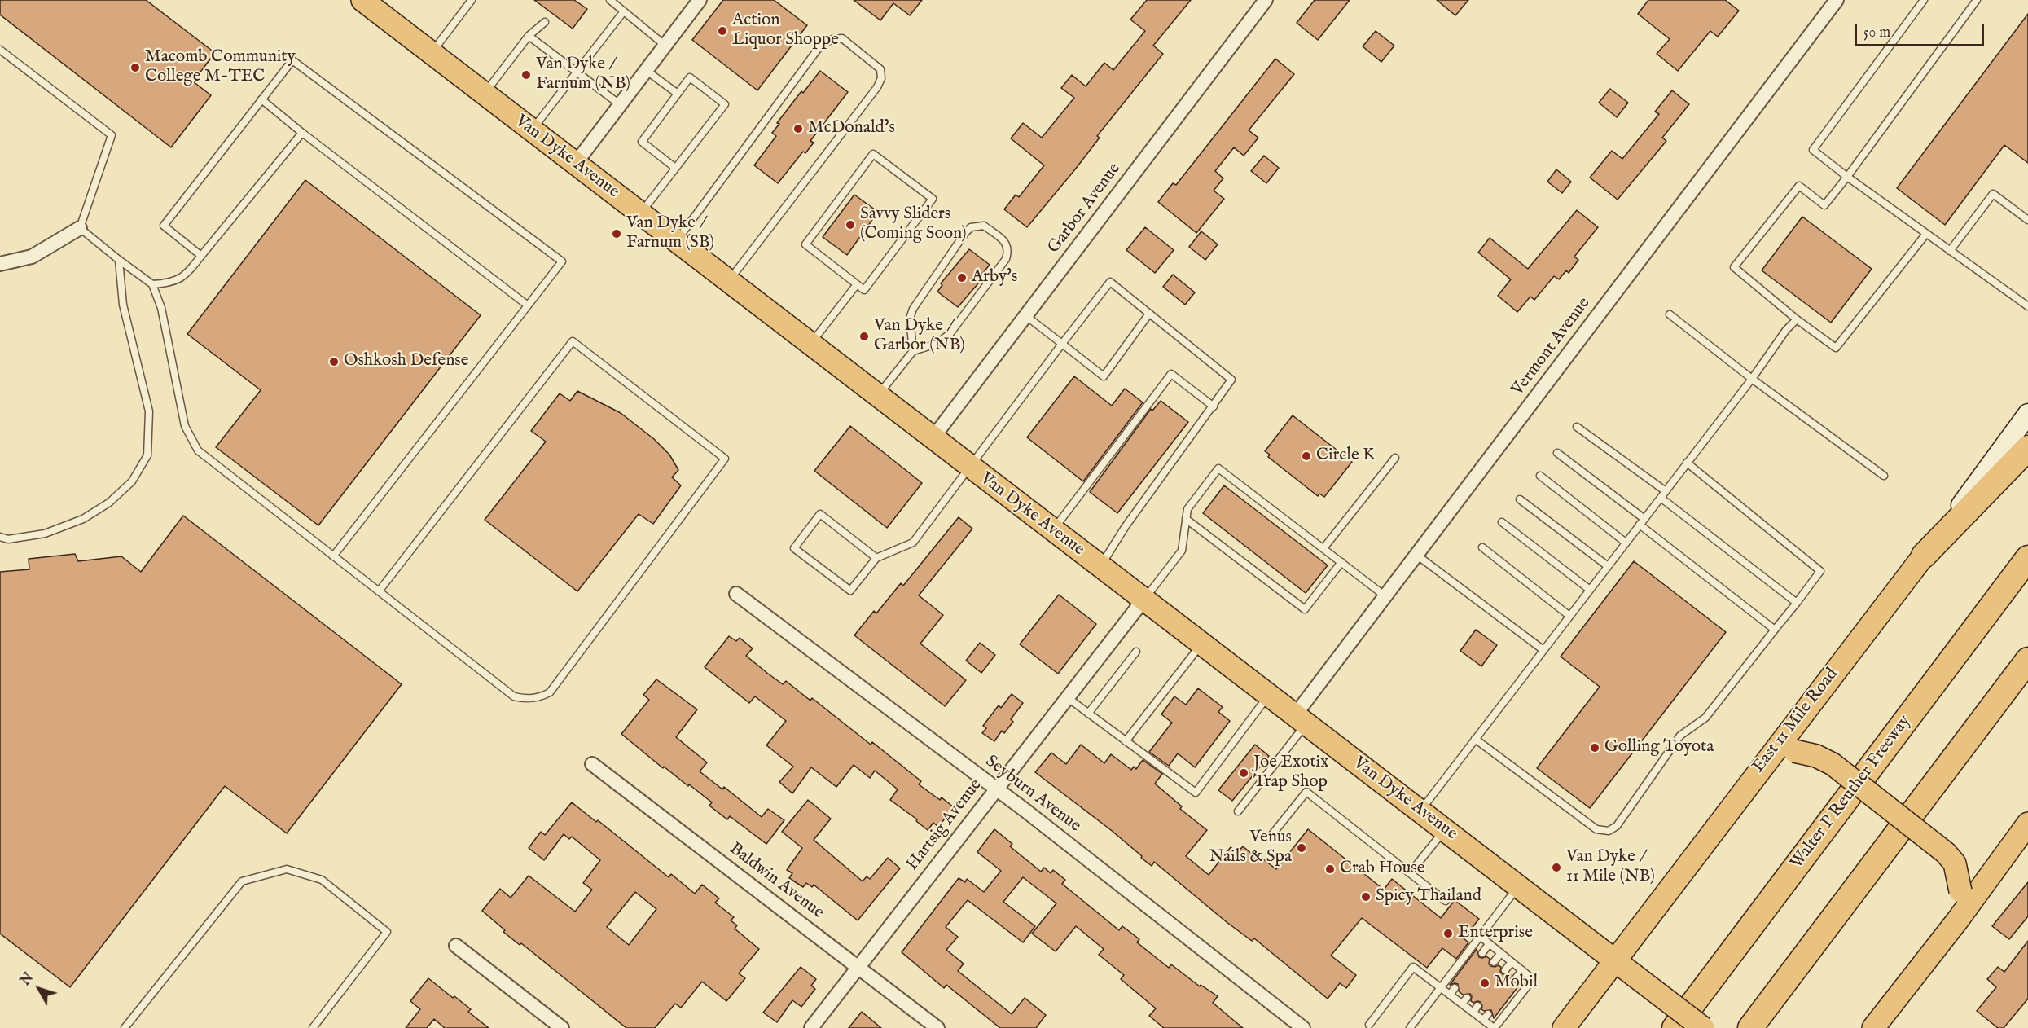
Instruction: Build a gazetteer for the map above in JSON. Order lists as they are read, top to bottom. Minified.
{"streets":{"highway":["Walter P Reuther Freeway"],"main road":["Van Dyke Avenue","East 11 Mile Road"],"street":["Garbor Avenue","Vermont Avenue","Seyburn Avenue","Hartsig Avenue","Baldwin Avenue"]},"crossings":[["Van Dyke Avenue","Garbor Avenue"],["Van Dyke Avenue","Vermont Avenue"],["Van Dyke Avenue","East 11 Mile Road"],["Van Dyke Avenue","Hartsig Avenue"],["Seyburn Avenue","Hartsig Avenue"],["Hartsig Avenue","Baldwin Avenue"]],"places":["Action Liquor Shoppe","Macomb Community College M-TEC","Van Dyke / Farnum (NB)","McDonald's","Savvy Sliders (Coming Soon)","Van Dyke / Farnum (SB)","Arby's","Van Dyke / Garbor (NB)","Oshkosh Defense","Circle K","Golling Toyota","Joe Exotix Trap Shop","Venus Nails & Spa","Van Dyke / 11 Mile (NB)","Crab House","Spicy Thailand","Enterprise","Mobil"],"scale_bar":"50 m","north":"top left"}
